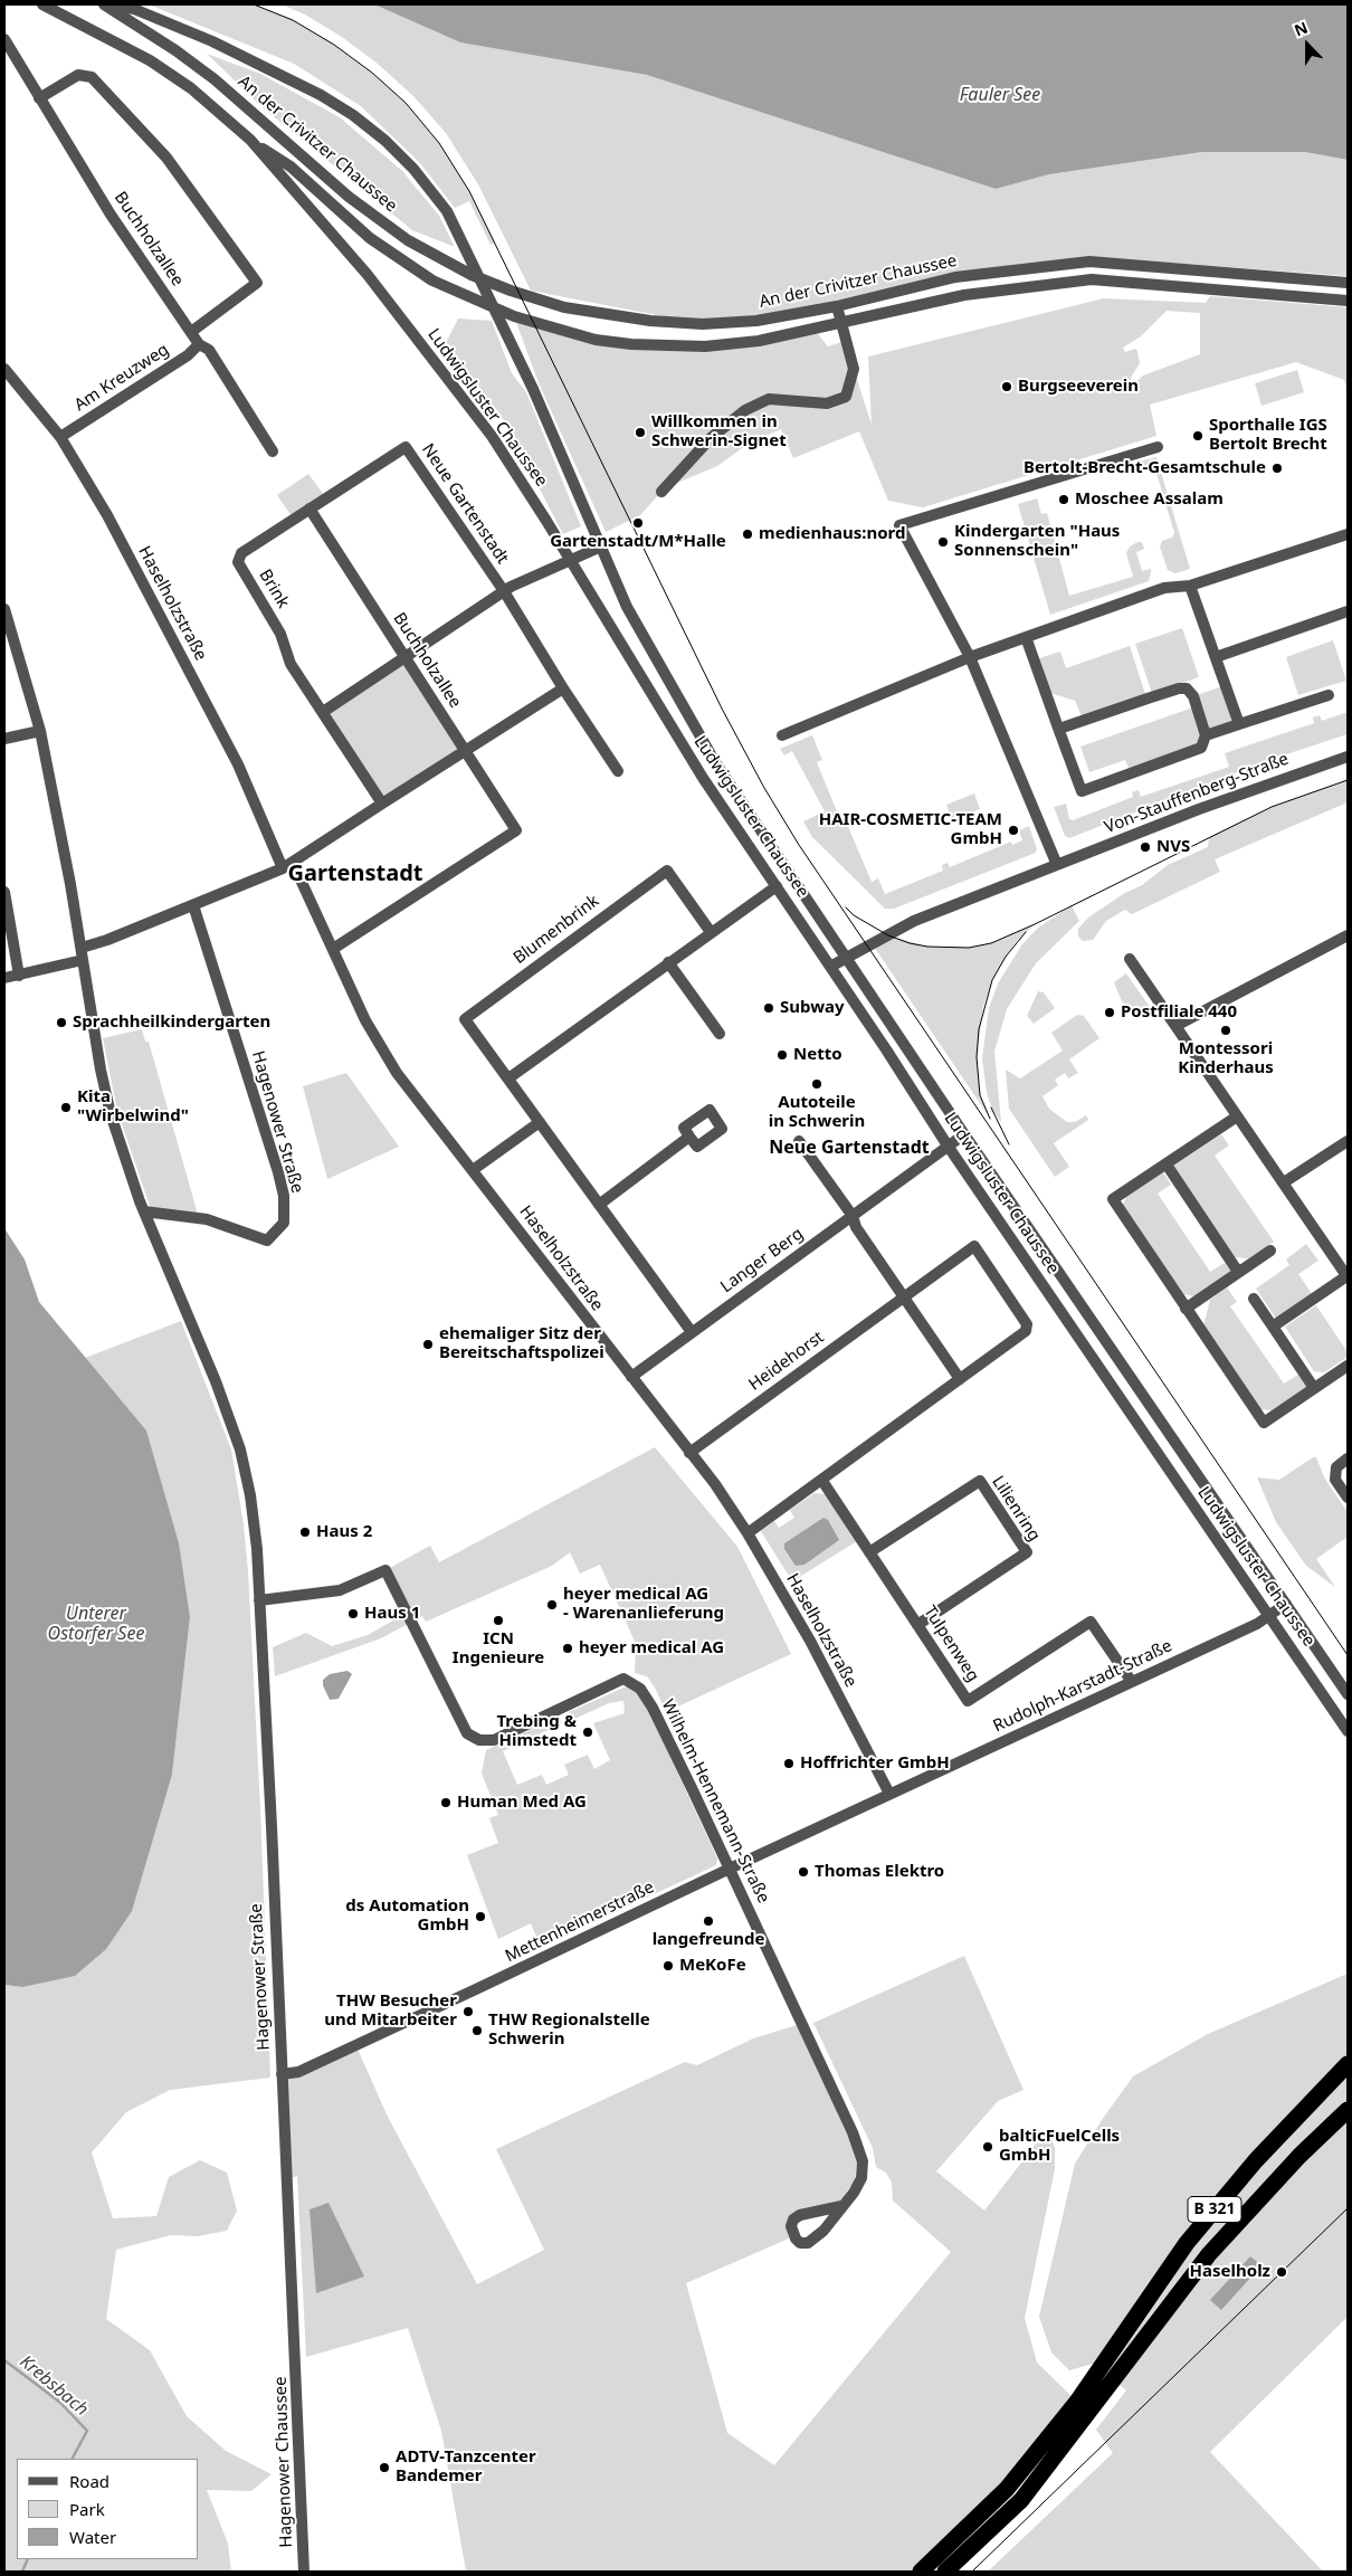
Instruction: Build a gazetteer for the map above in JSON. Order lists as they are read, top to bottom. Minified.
{"streets":{"highway":["B 321"],"street":["An der Crivitzer Chaussee","Buchholzallee","Am Kreuzweg","Ludwigsluster Chaussee","Neue Gartenstadt","Brink","Haselholzstraße","Von-Stauffenberg-Straße","Blumenbrink","Hagenower Straße","Langer Berg","Heidehorst","Lilienring","Tulpenweg","Rudolph-Karstadt-Straße","Wilhelm-Hennemann-Straße","Mettenheimerstraße","Hagenower Chaussee"]},"crossings":[["An der Crivitzer Chaussee","Ludwigsluster Chaussee"],["Buchholzallee","Am Kreuzweg"],["Buchholzallee","Neue Gartenstadt"],["Buchholzallee","Brink"],["Buchholzallee","Haselholzstraße"],["Am Kreuzweg","Haselholzstraße"],["Ludwigsluster Chaussee","Neue Gartenstadt"],["Ludwigsluster Chaussee","Von-Stauffenberg-Straße"],["Ludwigsluster Chaussee","Langer Berg"],["Ludwigsluster Chaussee","Rudolph-Karstadt-Straße"],["Neue Gartenstadt","Brink"],["Haselholzstraße","Langer Berg"],["Haselholzstraße","Heidehorst"],["Haselholzstraße","Rudolph-Karstadt-Straße"],["Haselholzstraße","Mettenheimerstraße"],["Hagenower Straße","Wilhelm-Hennemann-Straße"],["Hagenower Straße","Mettenheimerstraße"],["Hagenower Straße","Hagenower Chaussee"],["Heidehorst","Tulpenweg"],["Lilienring","Tulpenweg"],["Tulpenweg","Rudolph-Karstadt-Straße"],["Rudolph-Karstadt-Straße","Mettenheimerstraße"],["Wilhelm-Hennemann-Straße","Mettenheimerstraße"]],"districts":["Gartenstadt","Neue Gartenstadt"],"water":["Fauler See","Unterer Ostorfer See","Krebsbach"],"places":["Burgseeverein","Willkommen in Schwerin-Signet","Sporthalle IGS Bertolt Brecht","Bertolt-Brecht-Gesamtschule","Moschee Assalam","Gartenstadt/M*Halle","medienhaus:nord","Kindergarten \"Haus Sonnenschein\"","HAIR-COSMETIC-TEAM GmbH","NVS","Subway","Postfiliale 440","Sprachheilkindergarten","Montessori Kinderhaus","Netto","Autoteile in Schwerin","Kita \"Wirbelwind\"","ehemaliger Sitz der Bereitschaftspolizei","Haus 2","heyer medical AG - Warenanlieferung","Haus 1","ICN Ingenieure","heyer medical AG","Trebing & Himstedt","Hoffrichter GmbH","Human Med AG","Thomas Elektro","ds Automation GmbH","langefreunde","MeKoFe","THW Besucher und Mitarbeiter","THW Regionalstelle Schwerin","balticFuelCells GmbH","Haselholz","ADTV-Tanzcenter Bandemer"],"legend":["Road","Park","Water"],"north":"top"}
